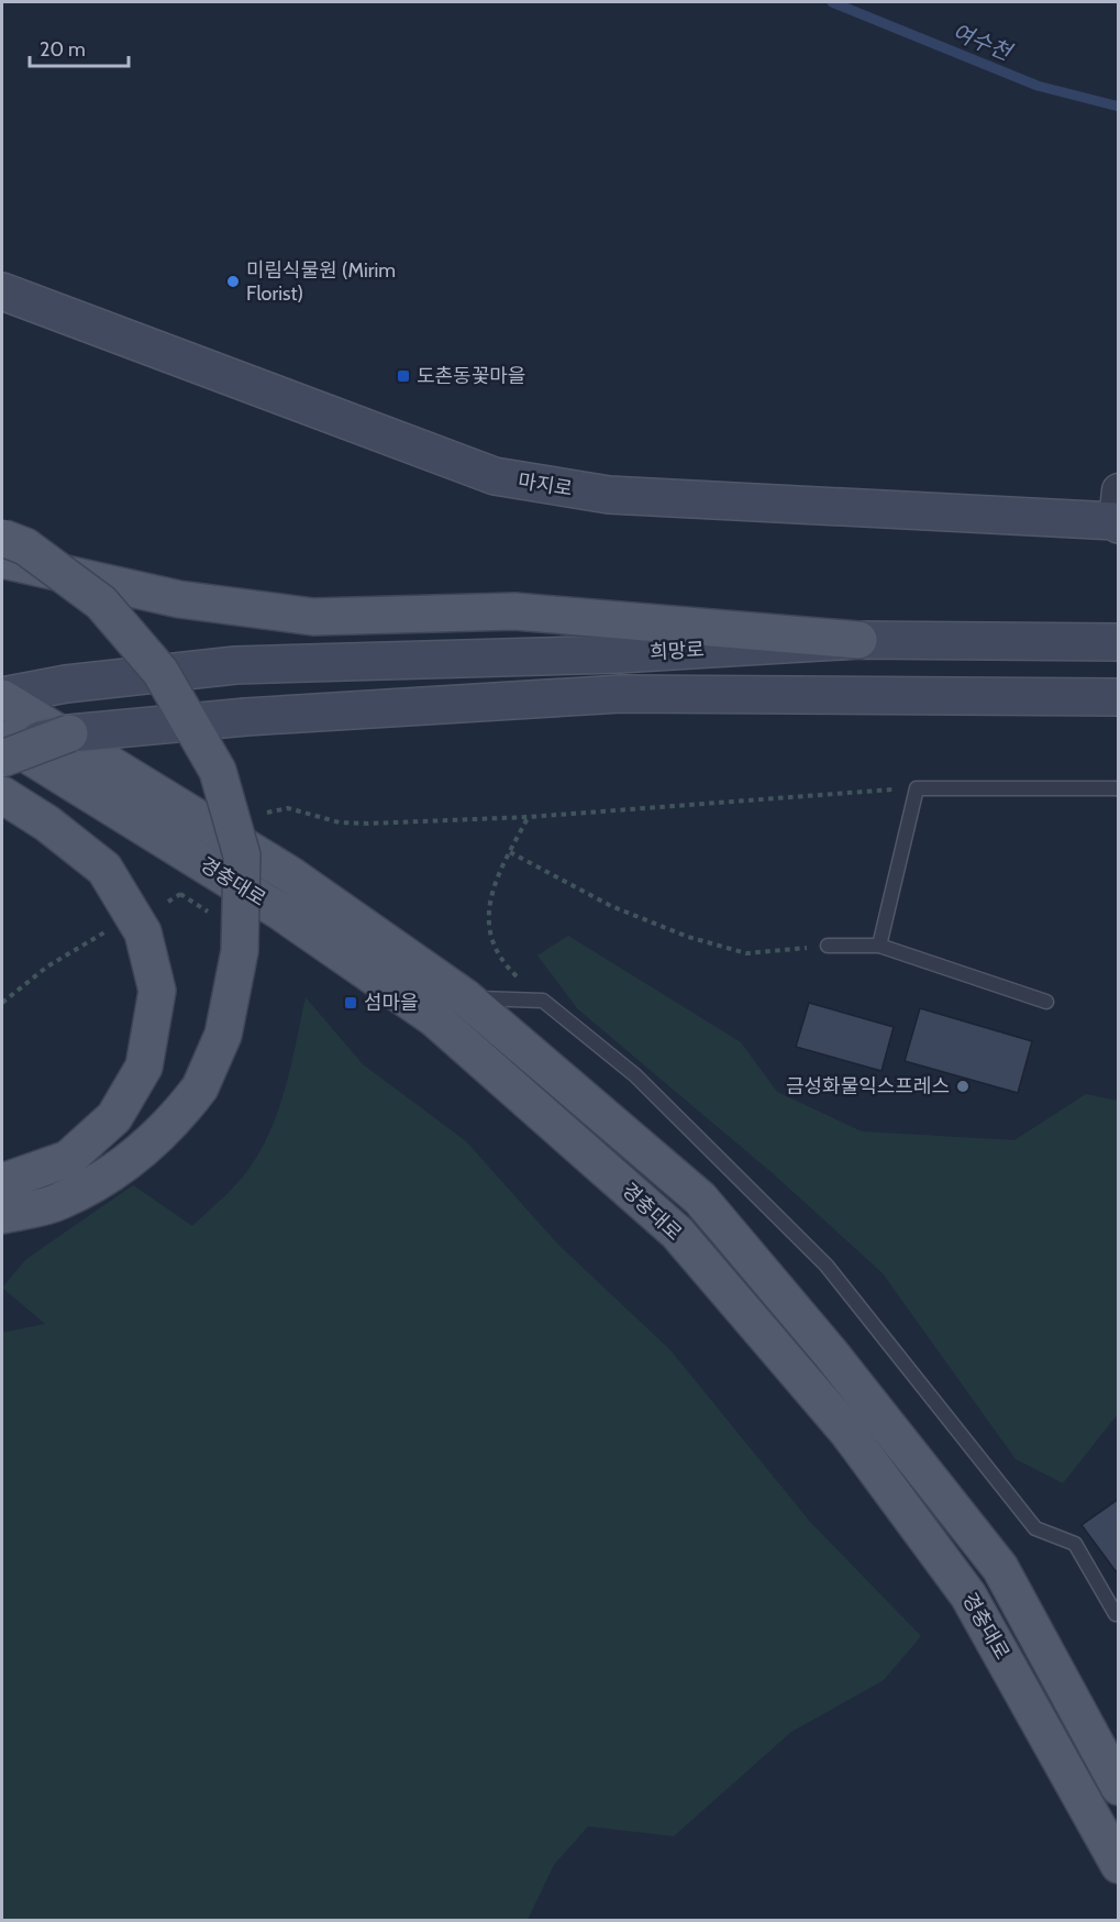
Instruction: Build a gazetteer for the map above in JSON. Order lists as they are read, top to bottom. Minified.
{"streets":{"main road":["마지로","희망로","경충대로"]},"crossings":[["희망로","경충대로"]],"water":["여수천"],"places":{"other":["미림식물원 (Mirim Florist)","금성화물익스프레스"],"transit":["도촌동꽃마을","섬마을"]},"scale_bar":"20 m"}
